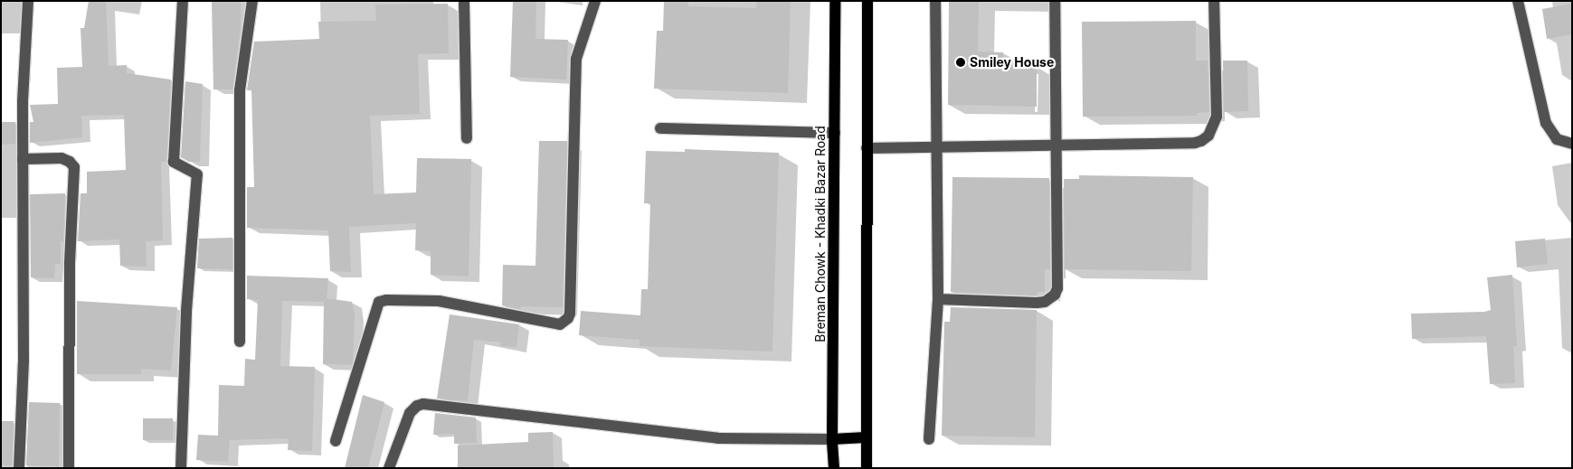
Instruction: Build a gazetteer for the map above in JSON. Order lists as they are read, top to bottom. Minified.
{"streets":{"main road":["Breman Chowk - Khadki Bazar Road"]},"places":["Smiley House"]}
